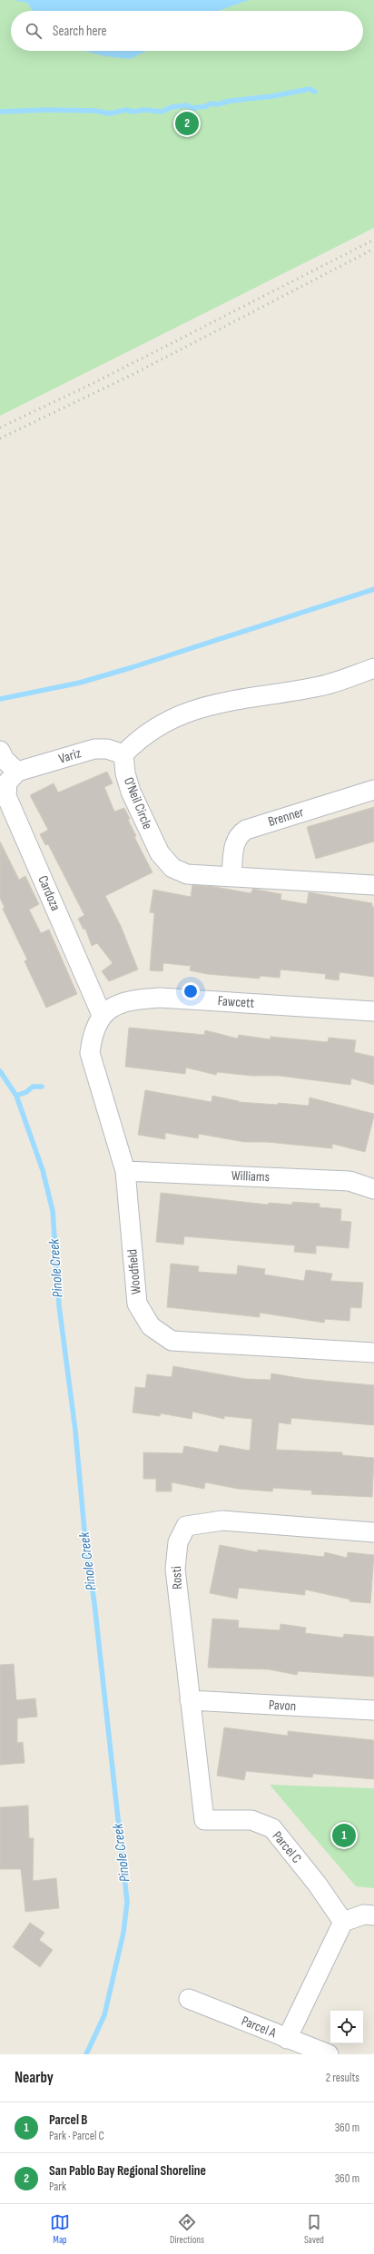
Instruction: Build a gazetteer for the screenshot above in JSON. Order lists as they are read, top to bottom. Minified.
{"streets":{"street":["Variz","O'Neil Circle","Brenner","Cardoza","Fawcett","Williams","Woodfield","Rosti","Pavon","Parcel C","Parcel A"]},"crossings":[["Variz","O'Neil Circle"],["Variz","Cardoza"],["O'Neil Circle","Brenner"],["Cardoza","Fawcett"],["Cardoza","Woodfield"],["Fawcett","Woodfield"],["Williams","Woodfield"],["Rosti","Pavon"],["Rosti","Parcel C"]],"water":["Pinole Creek"],"page":{"search":"Search here","pins":["2","1"],"heading":["Nearby","2 results"],"list":[{"mark":"1","name":"Parcel B","note":"Park · Parcel C","value":"360 m"},{"mark":"2","name":"San Pablo Bay Regional Shoreline","note":"Park","value":"360 m"}],"nav":["Map","Directions","Saved"]}}
